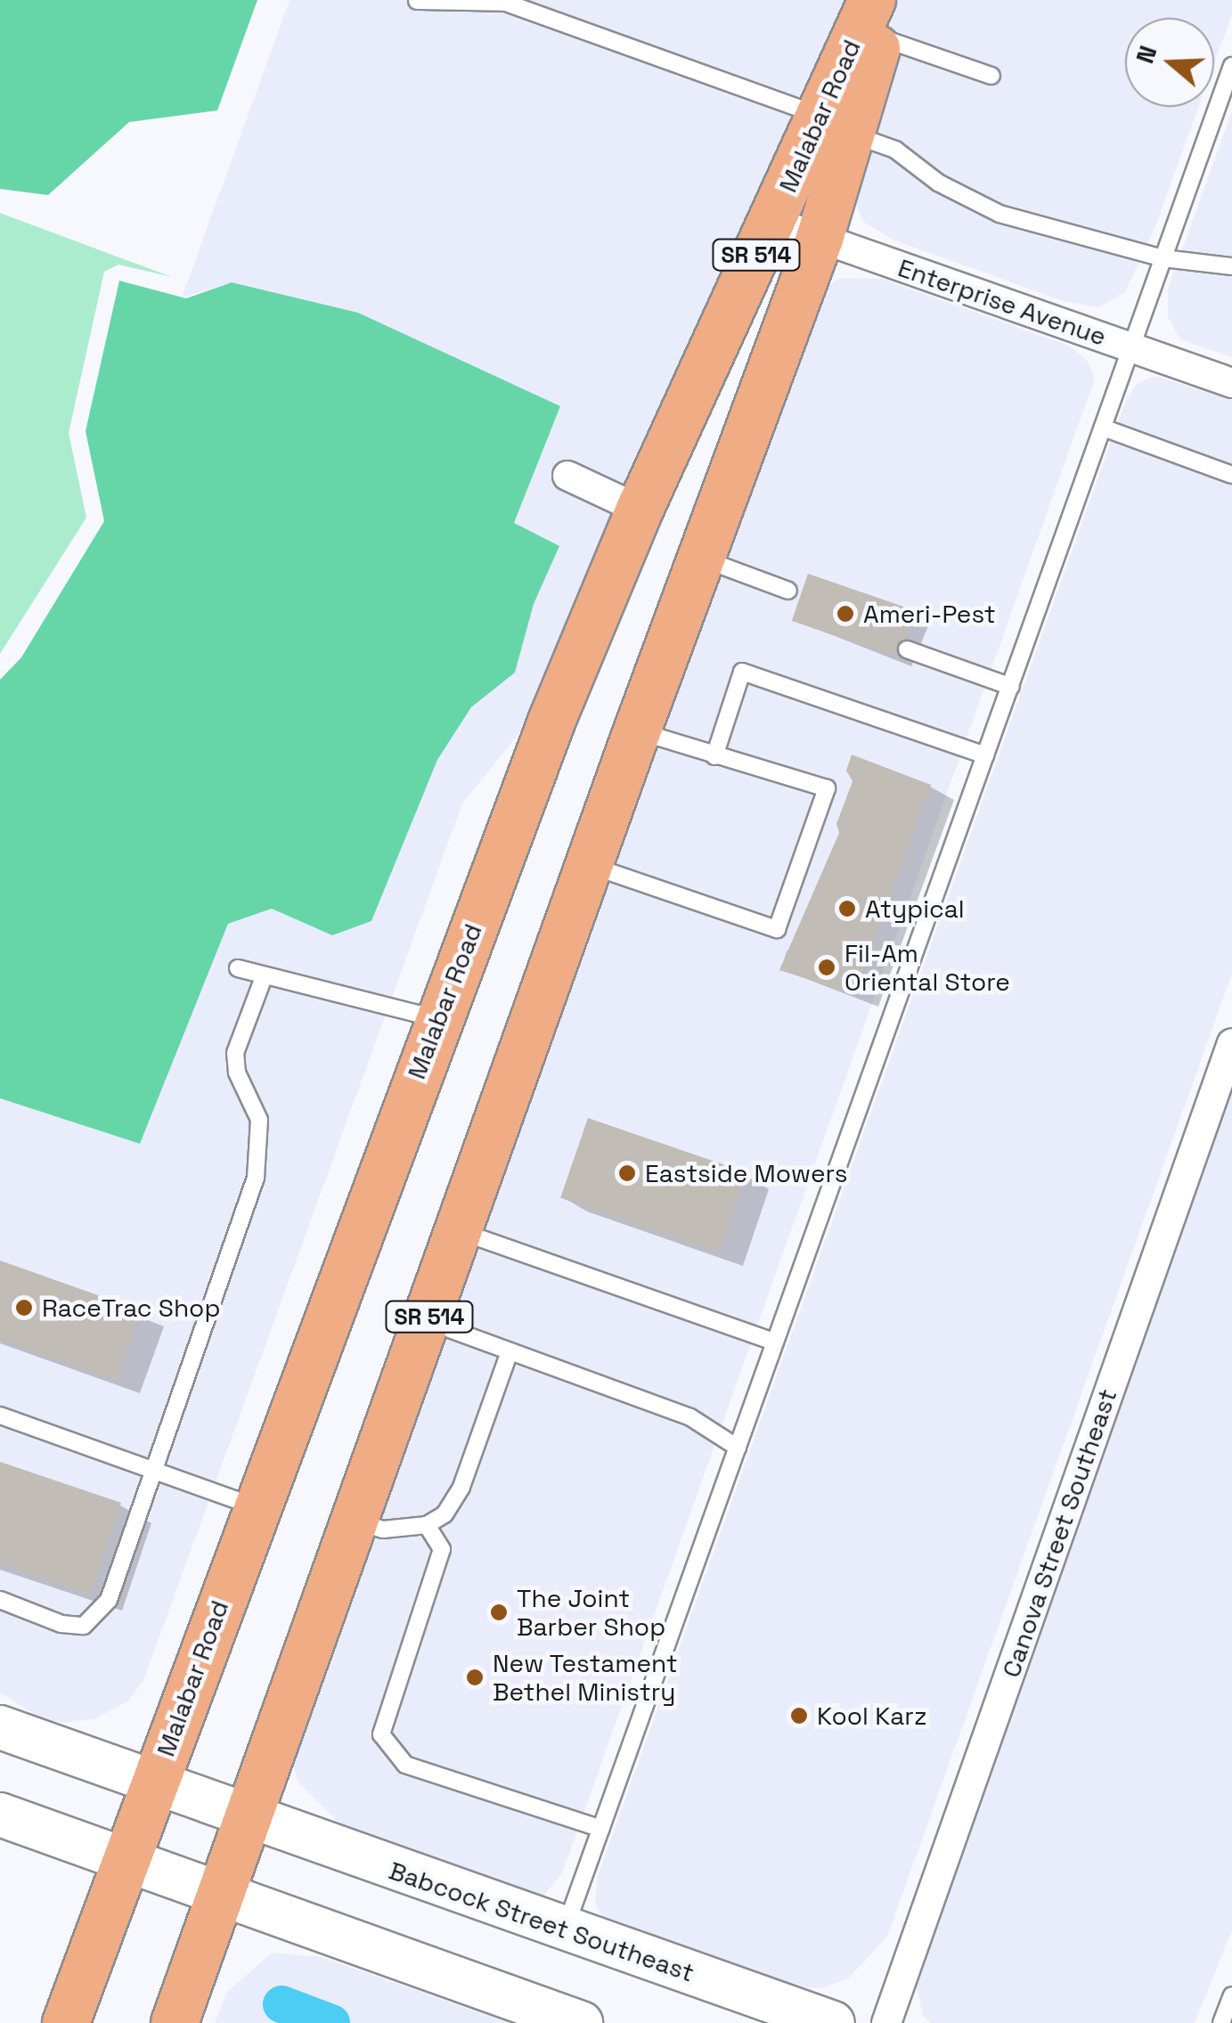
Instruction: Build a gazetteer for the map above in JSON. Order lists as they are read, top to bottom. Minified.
{"streets":{"main road":["Malabar Road","SR 514","Babcock Street Southeast"],"street":["Enterprise Avenue","Canova Street Southeast"]},"crossings":[["Malabar Road","SR 514"],["Malabar Road","Enterprise Avenue"],["Malabar Road","Babcock Street Southeast"],["SR 514","Babcock Street Southeast"]],"places":["Ameri-Pest","Atypical","Fil-Am Oriental Store","Eastside Mowers","RaceTrac Shop","The Joint Barber Shop","New Testament Bethel Ministry","Kool Karz"],"north":"left"}
